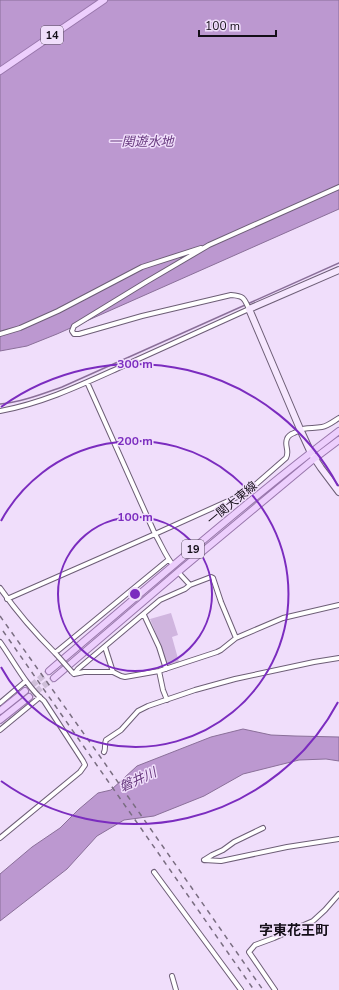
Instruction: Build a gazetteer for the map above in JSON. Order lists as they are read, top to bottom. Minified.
{"streets":{"main road":["14","一関大東線","19"]},"districts":["字東花王町"],"water":["一関遊水地","磐井川"],"scale_bar":"100 m","rings":["300 m","200 m","100 m"]}
